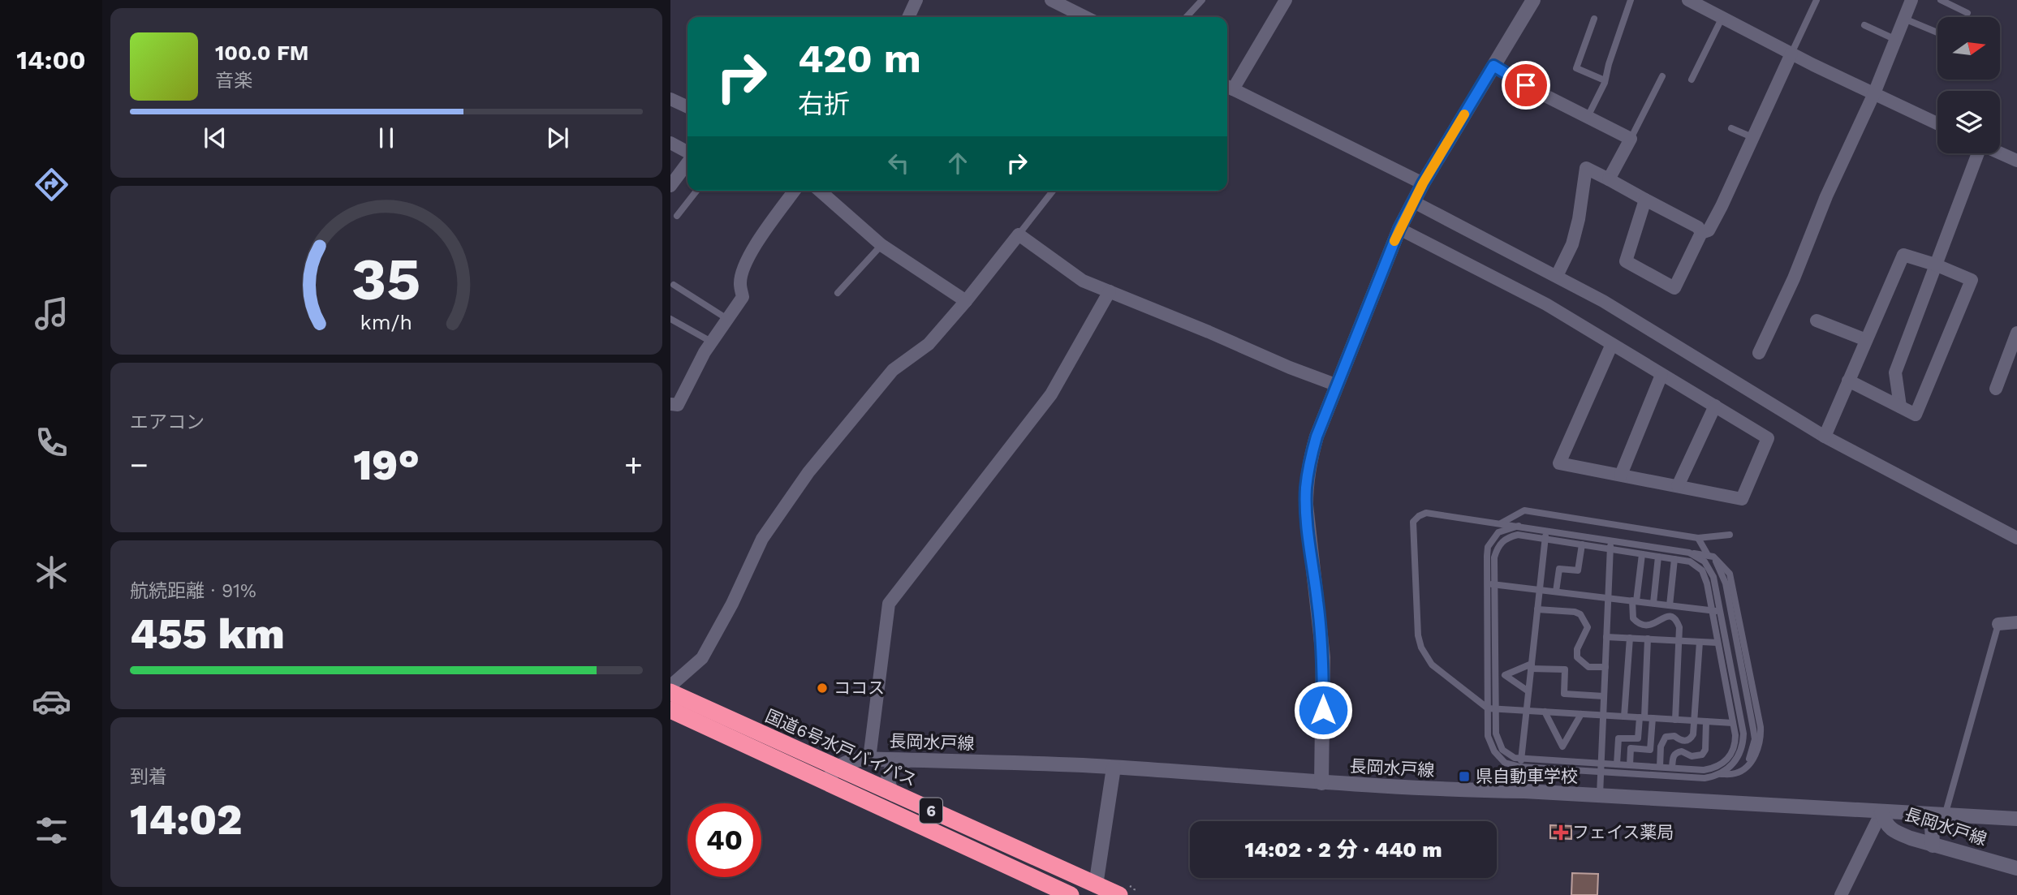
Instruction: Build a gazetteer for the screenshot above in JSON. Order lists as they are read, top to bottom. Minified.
{"streets":{"highway":["国道6号水戸バイパス","6"],"main road":["長岡水戸線"]},"crossings":[["長岡水戸線","国道6号水戸バイパス"]],"places":{"other":["ココス"],"transit":["県自動車学校"],"health":["フェイス薬局"]},"north":"right","page":{"tabs":"14:00","turn":["420 m","右折"],"song":["100.0 FM","音楽"],"tile":["エアコン",["航続距離 · 91%","455 km"],["到着","14:02"]],"heat":["−","19°","+"],"limit":"40","trip":"14:02 · 2 分 · 440 m","gauge":["35","km/h"]}}
